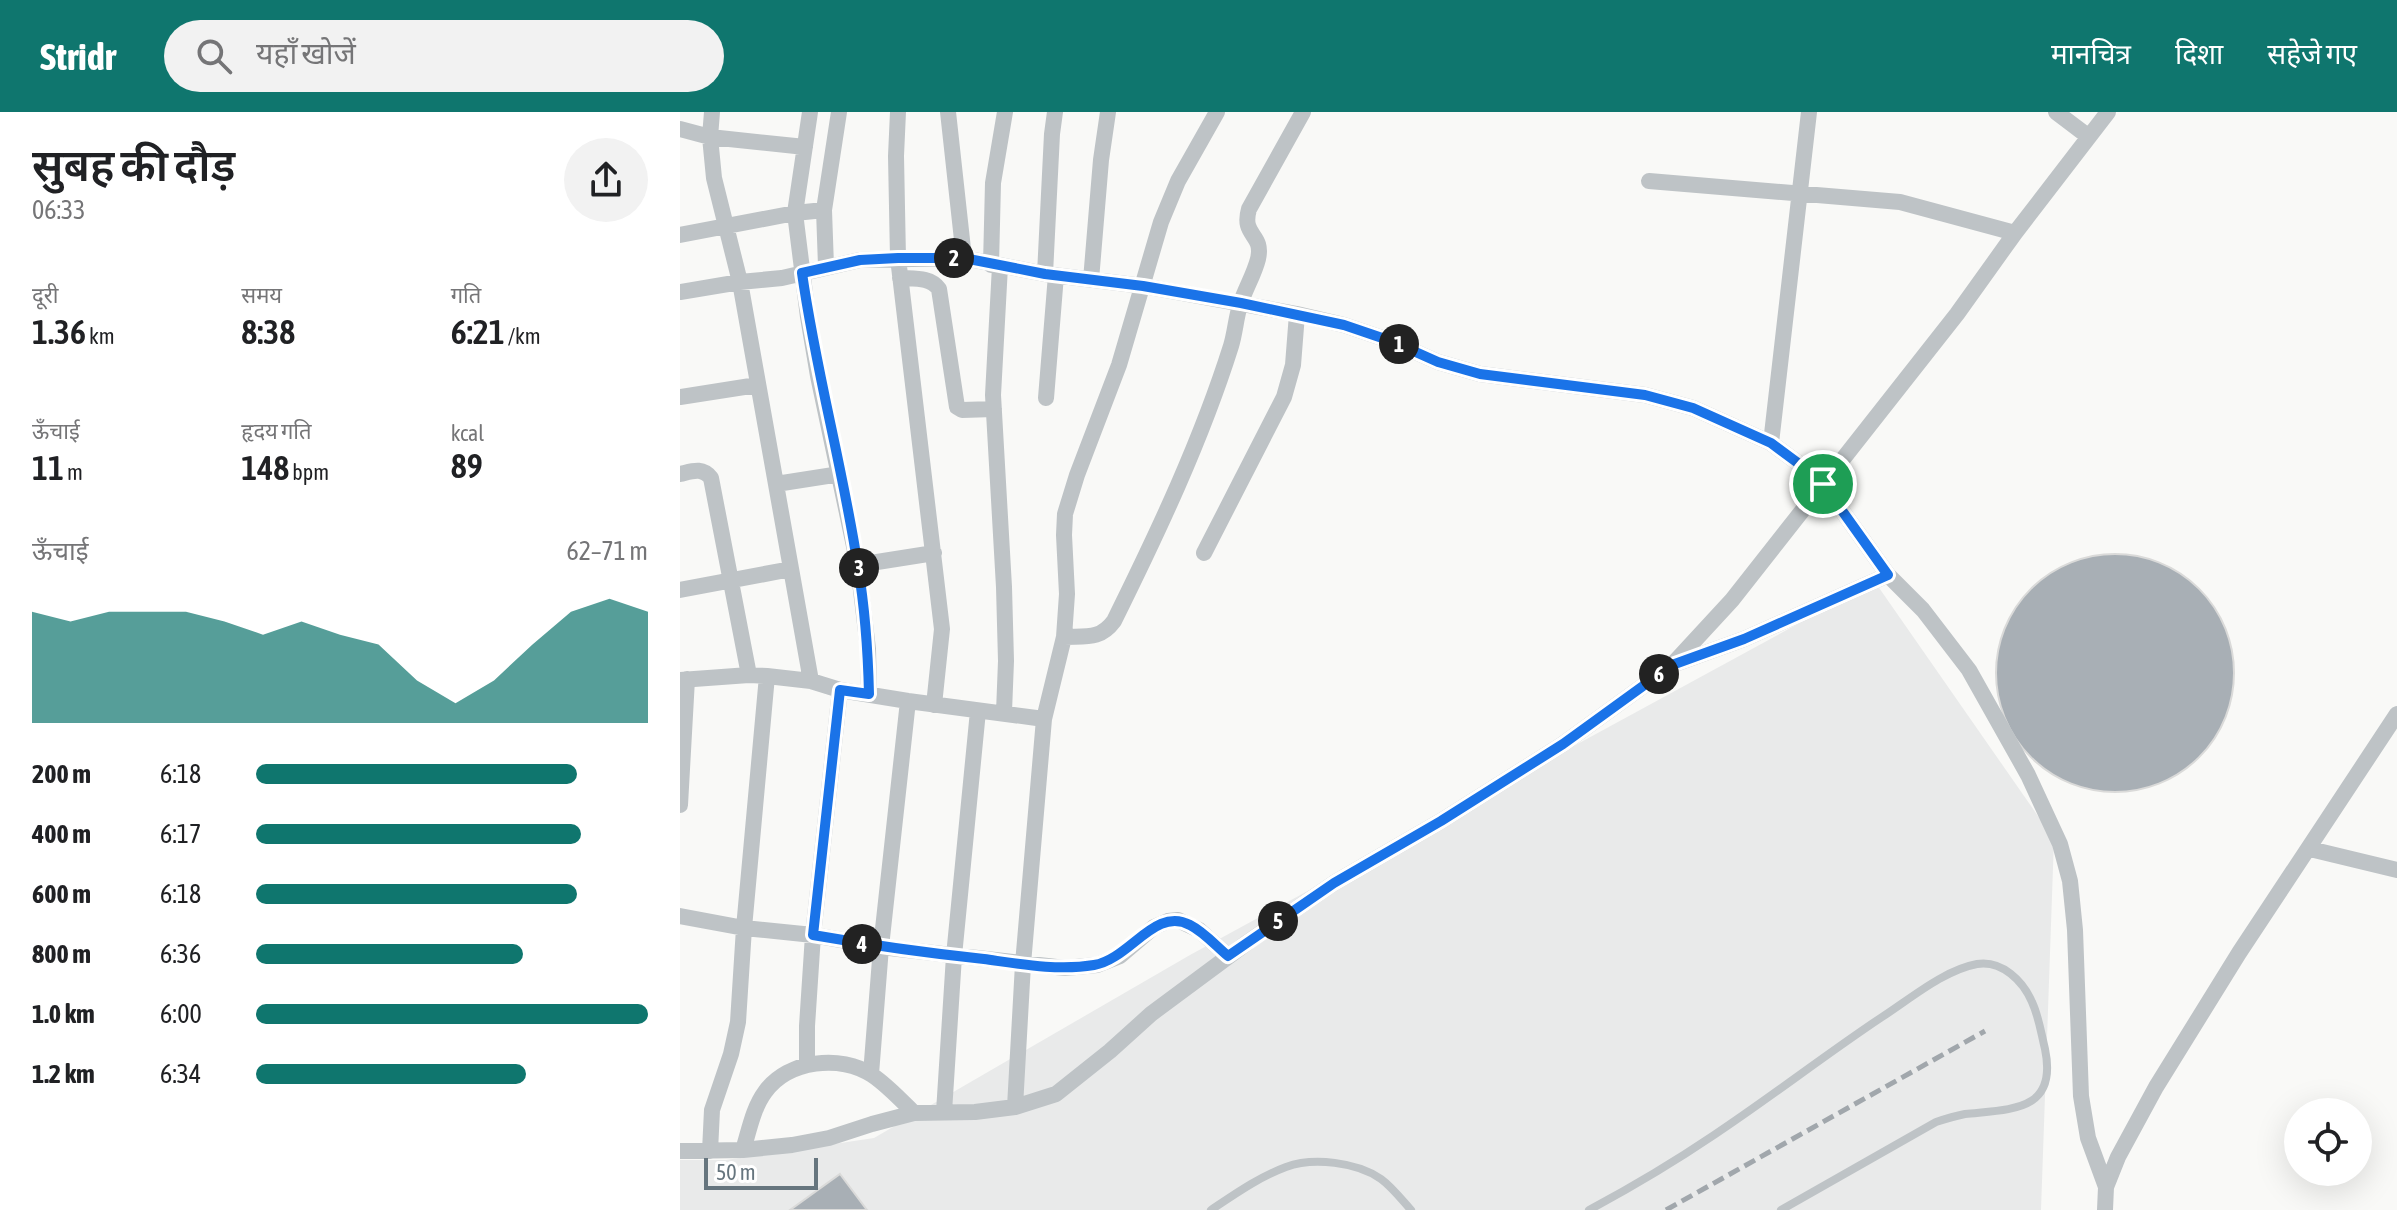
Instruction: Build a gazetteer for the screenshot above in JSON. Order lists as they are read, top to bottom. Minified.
{"scale_bar":"50 m","page":{"header":"Stridr","search":"यहाँ खोजें","nav":["मानचित्र","दिशा","सहेजे गए"],"heading":["सुबह की दौड़","06:33"],"pins":["2","1","3","6","5","4"],"stats":[["दूरी","1.36 km"],["समय","8:38"],["गति","6:21 /km"],["ऊँचाई","11 m"],["हृदय गति","148 bpm"],["kcal","89"]],"chart":["ऊँचाई","62–71 m"],"list":[{"name":"200 m","note":"6:18"},{"name":"400 m","note":"6:17"},{"name":"600 m","note":"6:18"},{"name":"800 m","note":"6:36"},{"name":"1.0 km","note":"6:00"},{"name":"1.2 km","note":"6:34"}],"scale":"50 m"}}
